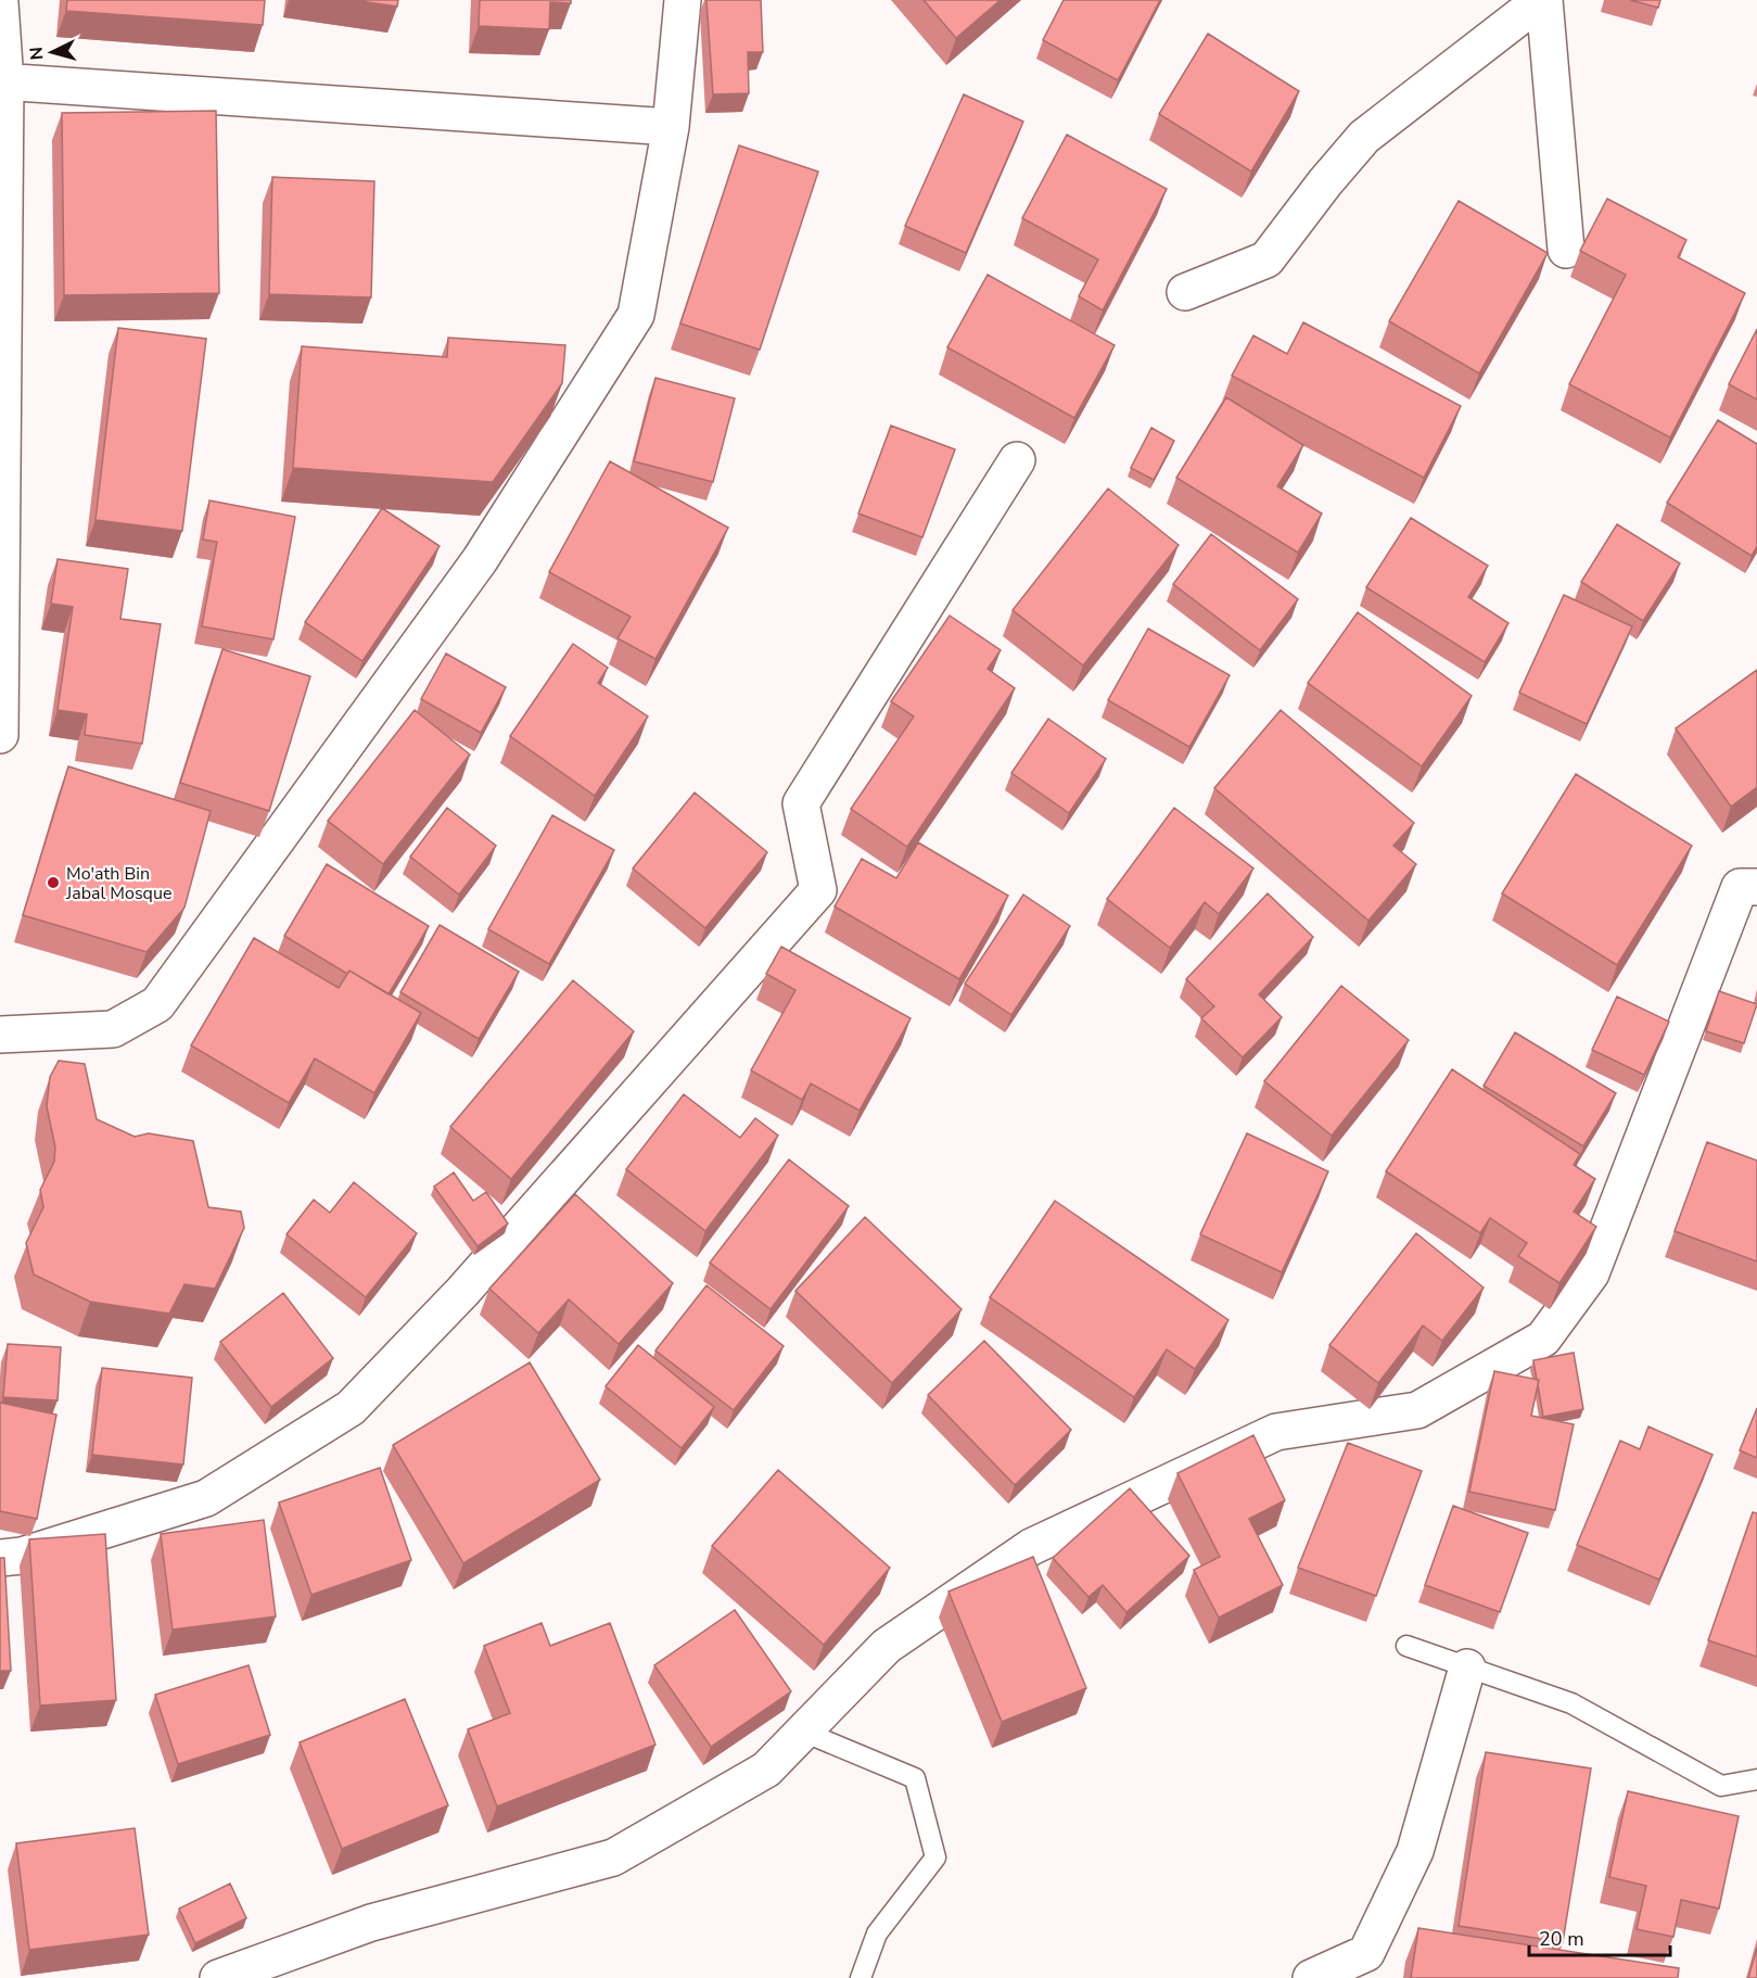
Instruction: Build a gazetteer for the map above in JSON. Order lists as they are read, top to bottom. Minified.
{"places":["Mo'ath Bin Jabal Mosque"],"scale_bar":"20 m","north":"left"}
